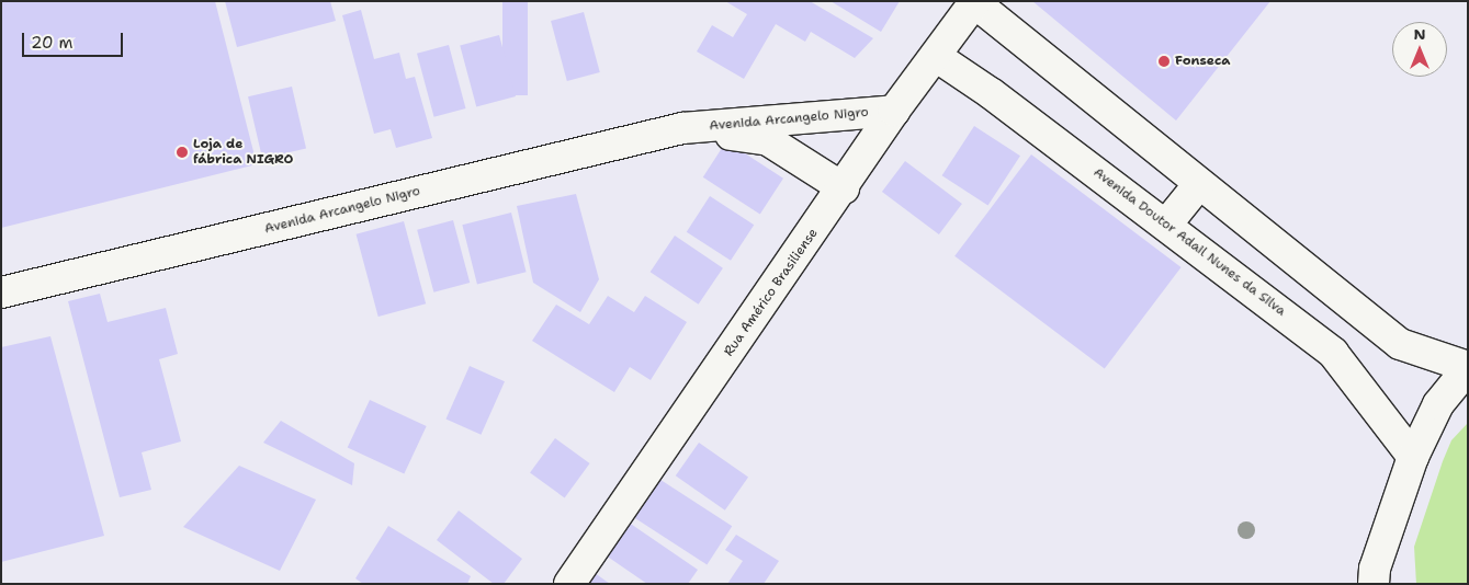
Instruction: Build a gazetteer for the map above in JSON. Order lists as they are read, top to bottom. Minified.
{"streets":{"street":["Avenida Arcangelo Nigro","Avenida Doutor Adail Nunes da Silva","Rua Américo Brasiliense"]},"crossings":[["Avenida Arcangelo Nigro","Rua Américo Brasiliense"],["Avenida Doutor Adail Nunes da Silva","Rua Américo Brasiliense"]],"places":["Fonseca","Loja de fábrica NIGRO"],"scale_bar":"20 m","north":"top"}
